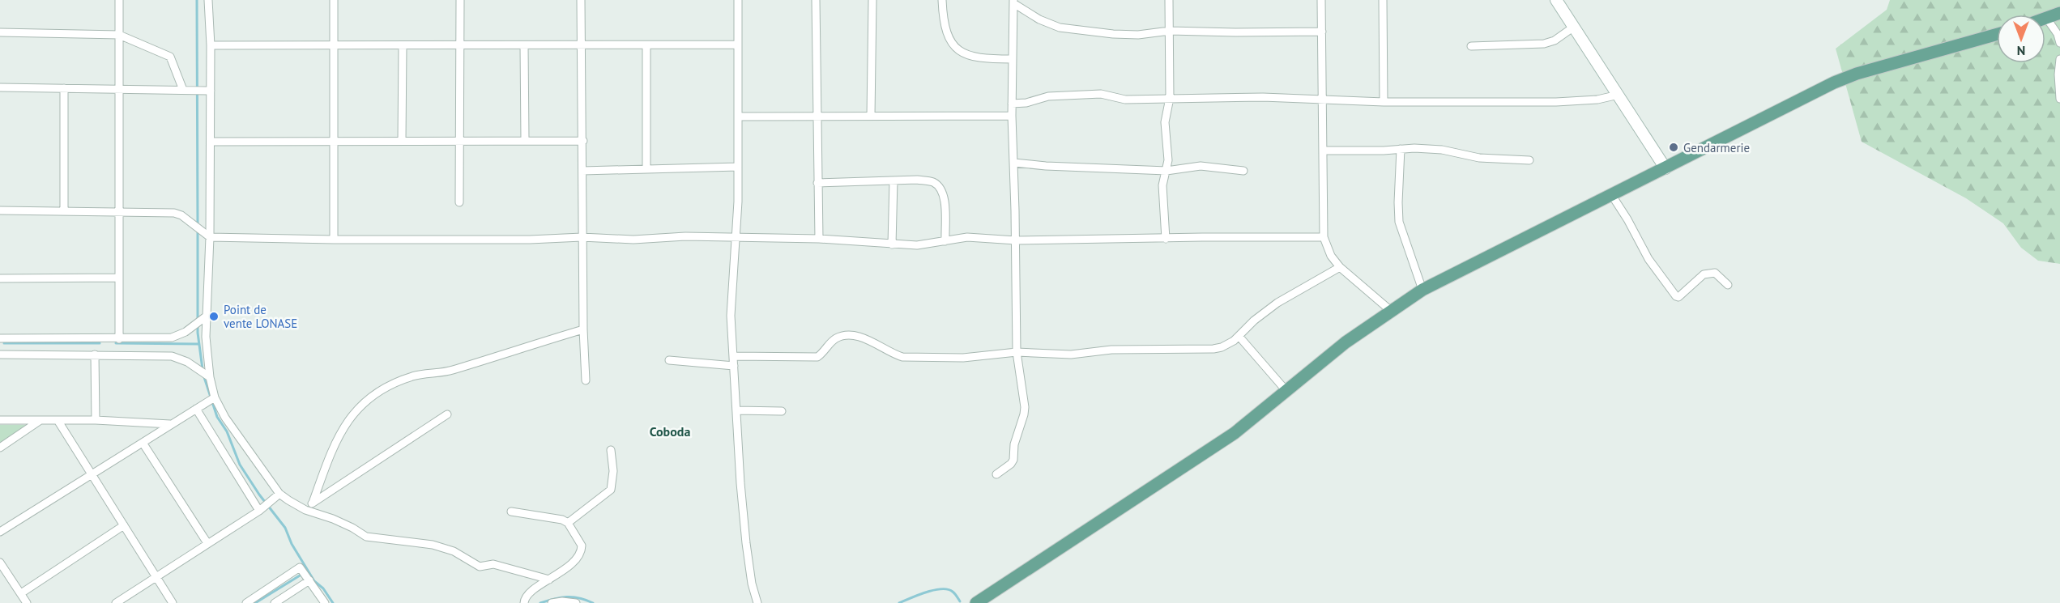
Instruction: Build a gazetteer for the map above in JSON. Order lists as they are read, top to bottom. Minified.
{"districts":["Coboda"],"places":["Gendarmerie","Point de vente LONASE"],"north":"bottom"}
